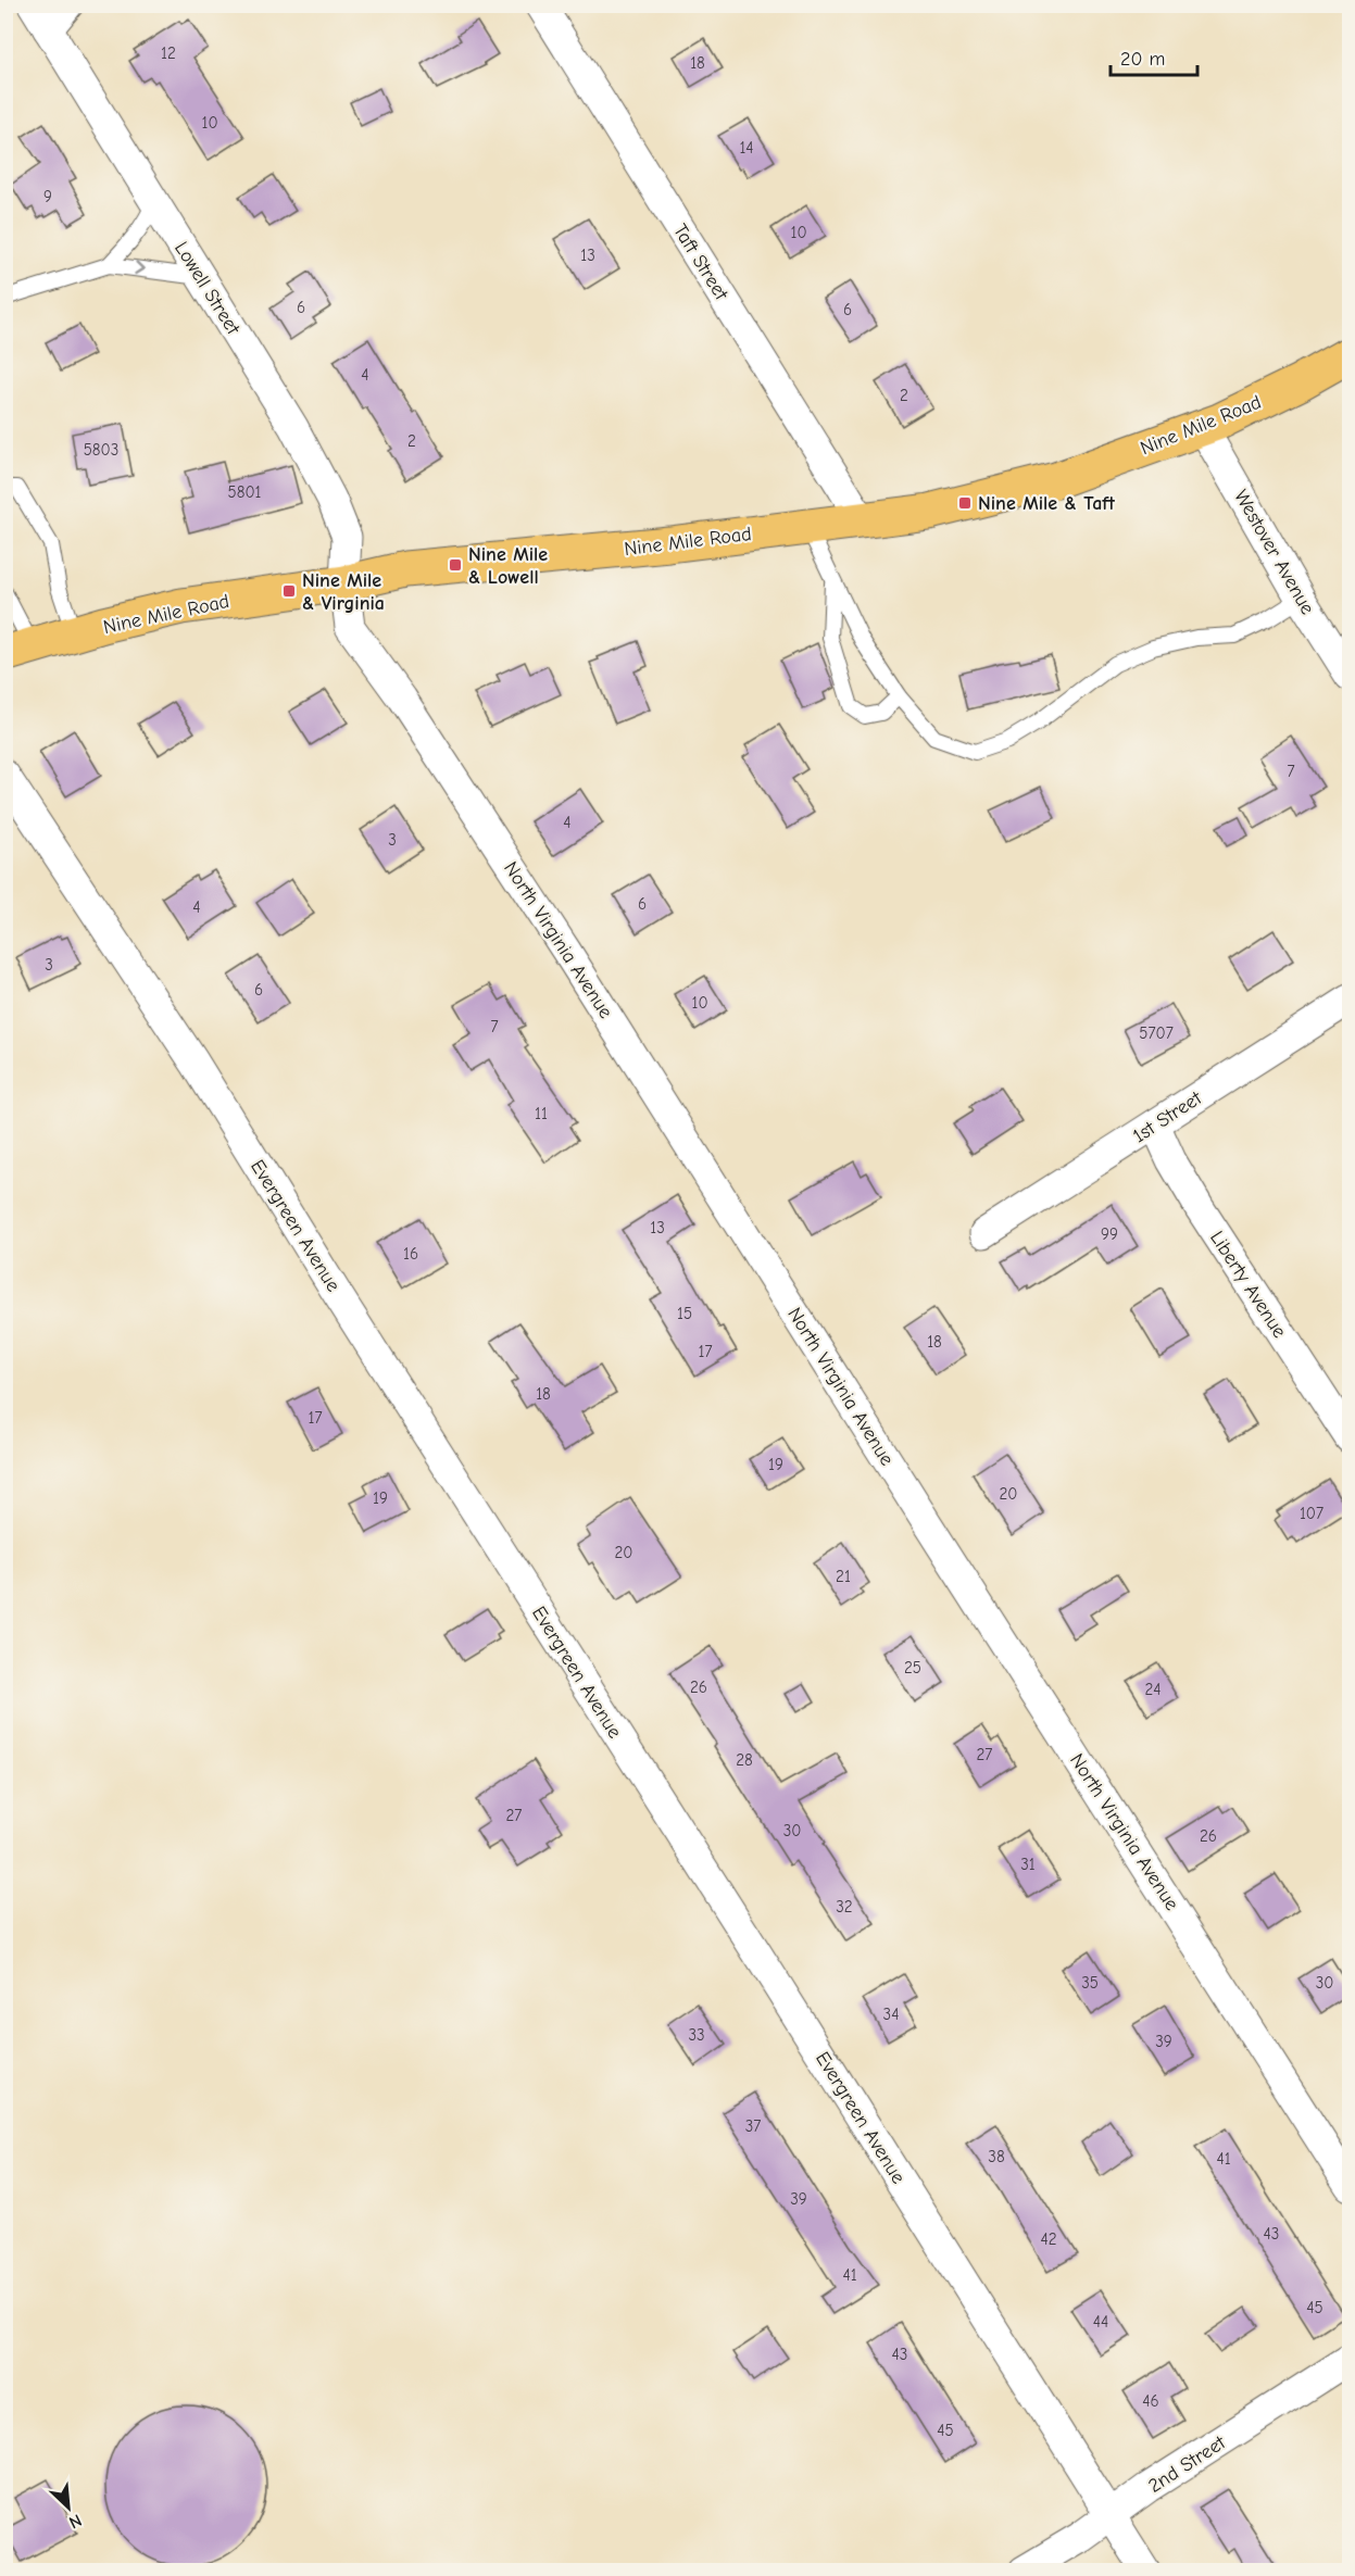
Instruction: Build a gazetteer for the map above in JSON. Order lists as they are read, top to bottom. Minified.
{"streets":{"main road":["Nine Mile Road"],"street":["Taft Street","Lowell Street","Westover Avenue","North Virginia Avenue","1st Street","Evergreen Avenue","Liberty Avenue","2nd Street"]},"crossings":[["Taft Street","Nine Mile Road"],["Lowell Street","Nine Mile Road"],["Lowell Street","North Virginia Avenue"],["Nine Mile Road","Westover Avenue"],["Nine Mile Road","North Virginia Avenue"],["1st Street","Liberty Avenue"],["Evergreen Avenue","2nd Street"]],"places":{"transit":["Nine Mile & Taft","Nine Mile & Lowell","Nine Mile & Virginia"]},"house_numbers":["12","18","10","14","9","10","13","6","6","4","2","2","5803","5801","7","4","3","6","4","3","6","10","7","5707","11","13","99","16","15","18","17","18","17","19","20","19","107","20","21","25","26","24","27","28","27","30","26","31","32","35","30","34","33","39","37","38","41","39","43","42","41","45","44","43","46","45"],"scale_bar":"20 m","north":"bottom right"}
